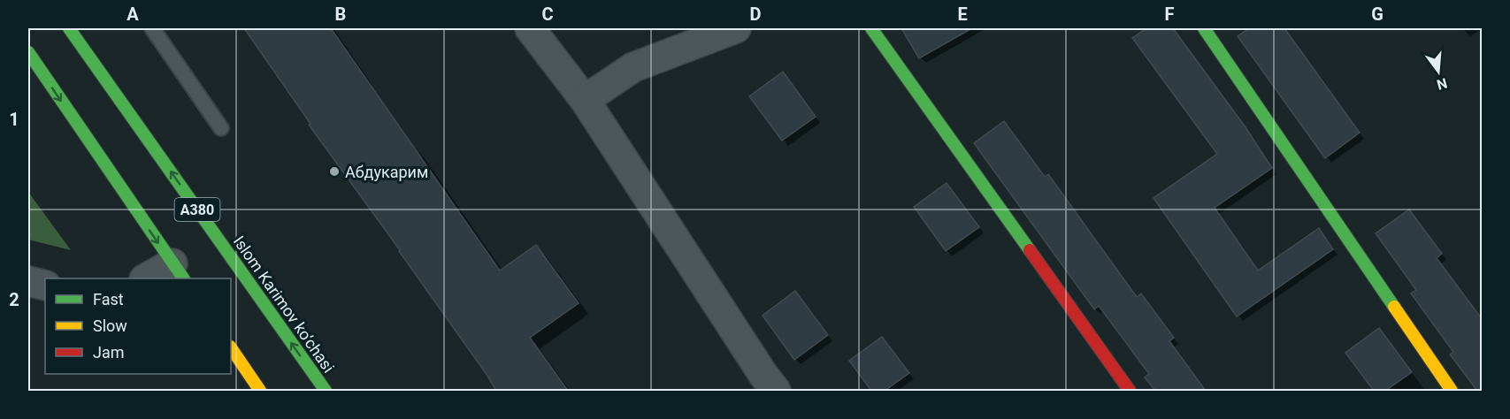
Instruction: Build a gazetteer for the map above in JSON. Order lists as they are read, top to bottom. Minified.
{"streets":{"main road":["A380","Islom Karimov ko‘chasi"]},"places":["Абдукарим"],"legend":["Fast","Slow","Jam"],"north":"bottom","grid":{"columns":["A","B","C","D","E","F","G"],"rows":["1","2"]}}
